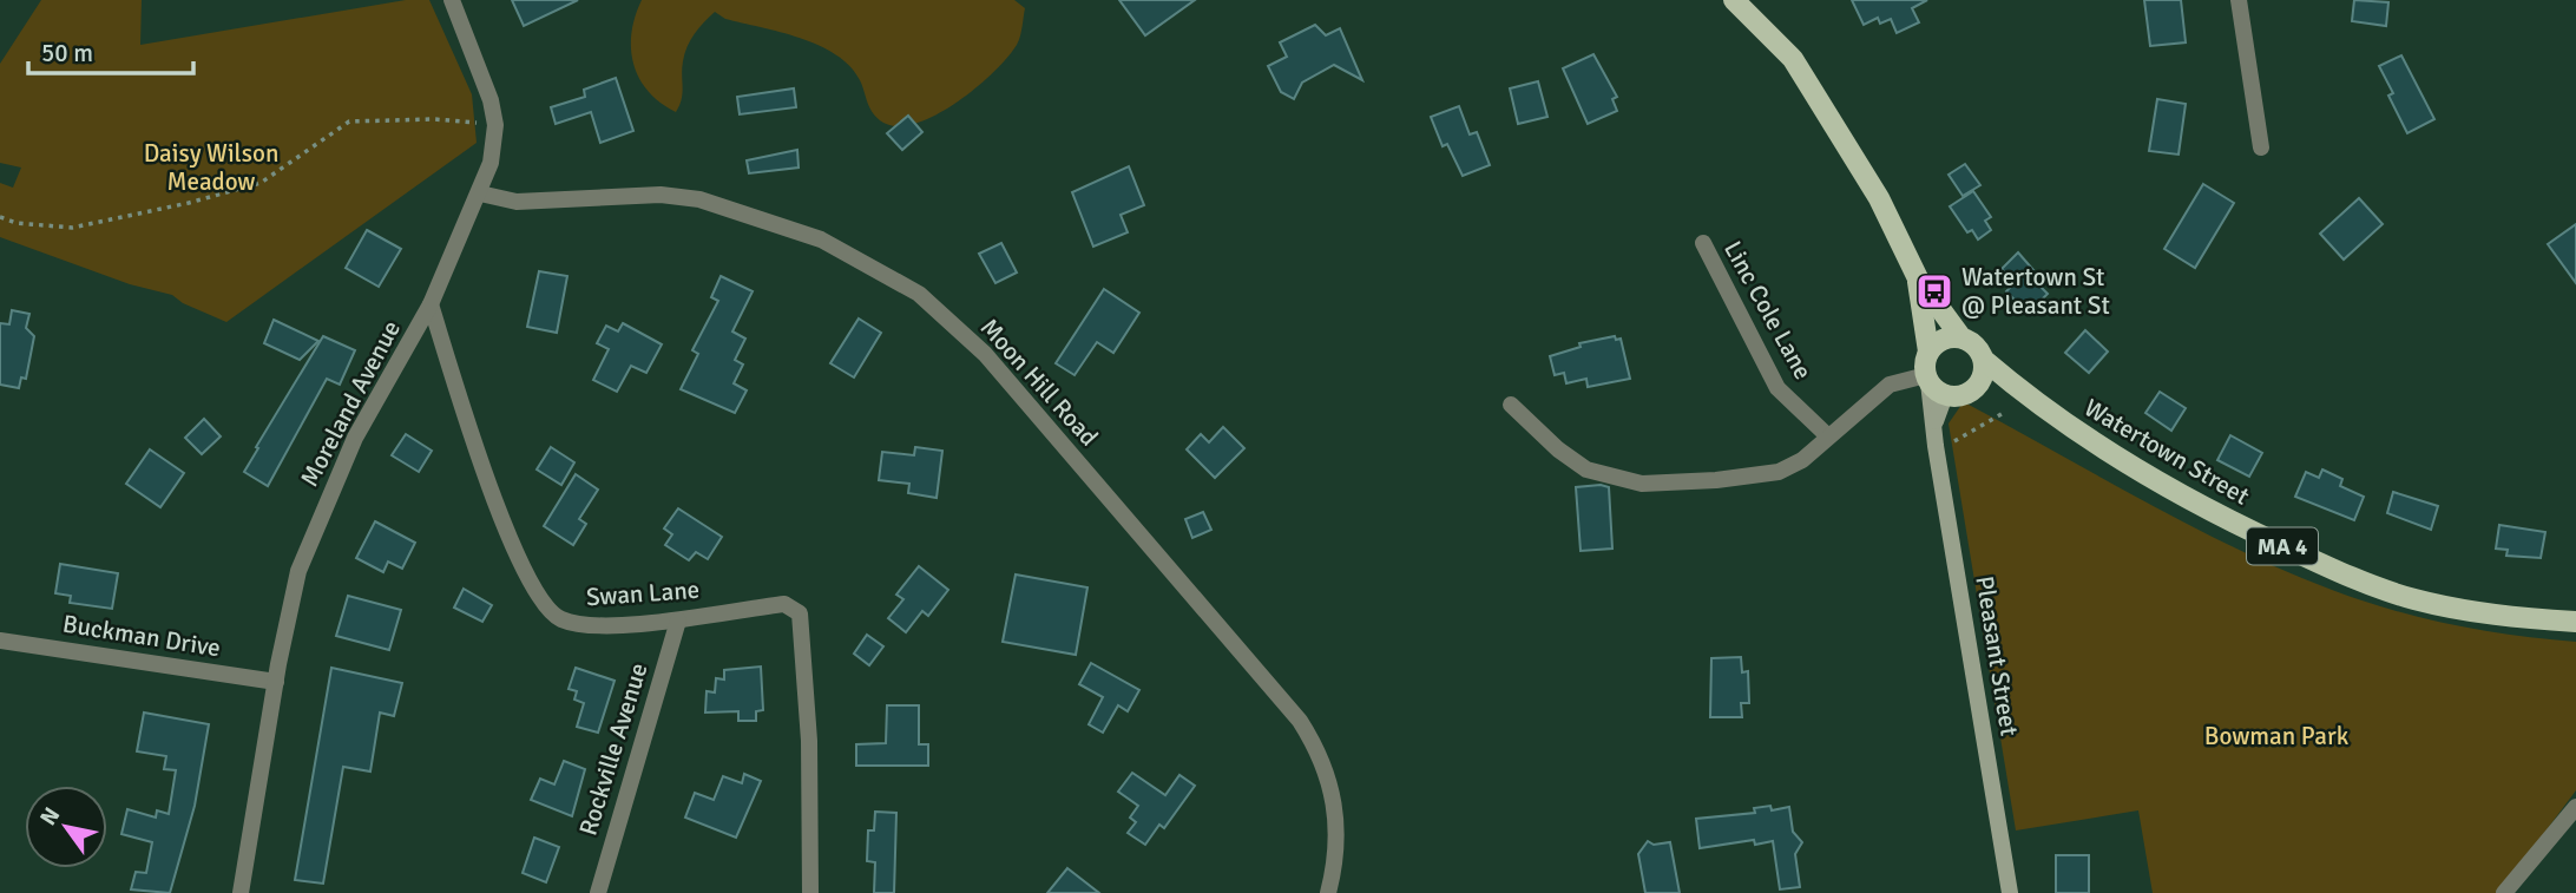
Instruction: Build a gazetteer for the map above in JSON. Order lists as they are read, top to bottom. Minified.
{"streets":{"main road":["Watertown Street","MA 4"],"street":["Linc Cole Lane","Moon Hill Road","Moreland Avenue","Swan Lane","Buckman Drive","Pleasant Street","Rockville Avenue"]},"crossings":[["Moon Hill Road","Moreland Avenue"],["Moreland Avenue","Swan Lane"],["Moreland Avenue","Buckman Drive"],["Watertown Street","Pleasant Street"],["Swan Lane","Rockville Avenue"]],"parks":["Daisy Wilson Meadow","Bowman Park"],"places":{"bus stop":["Watertown St @ Pleasant St"]},"scale_bar":"50 m","north":"top left"}
